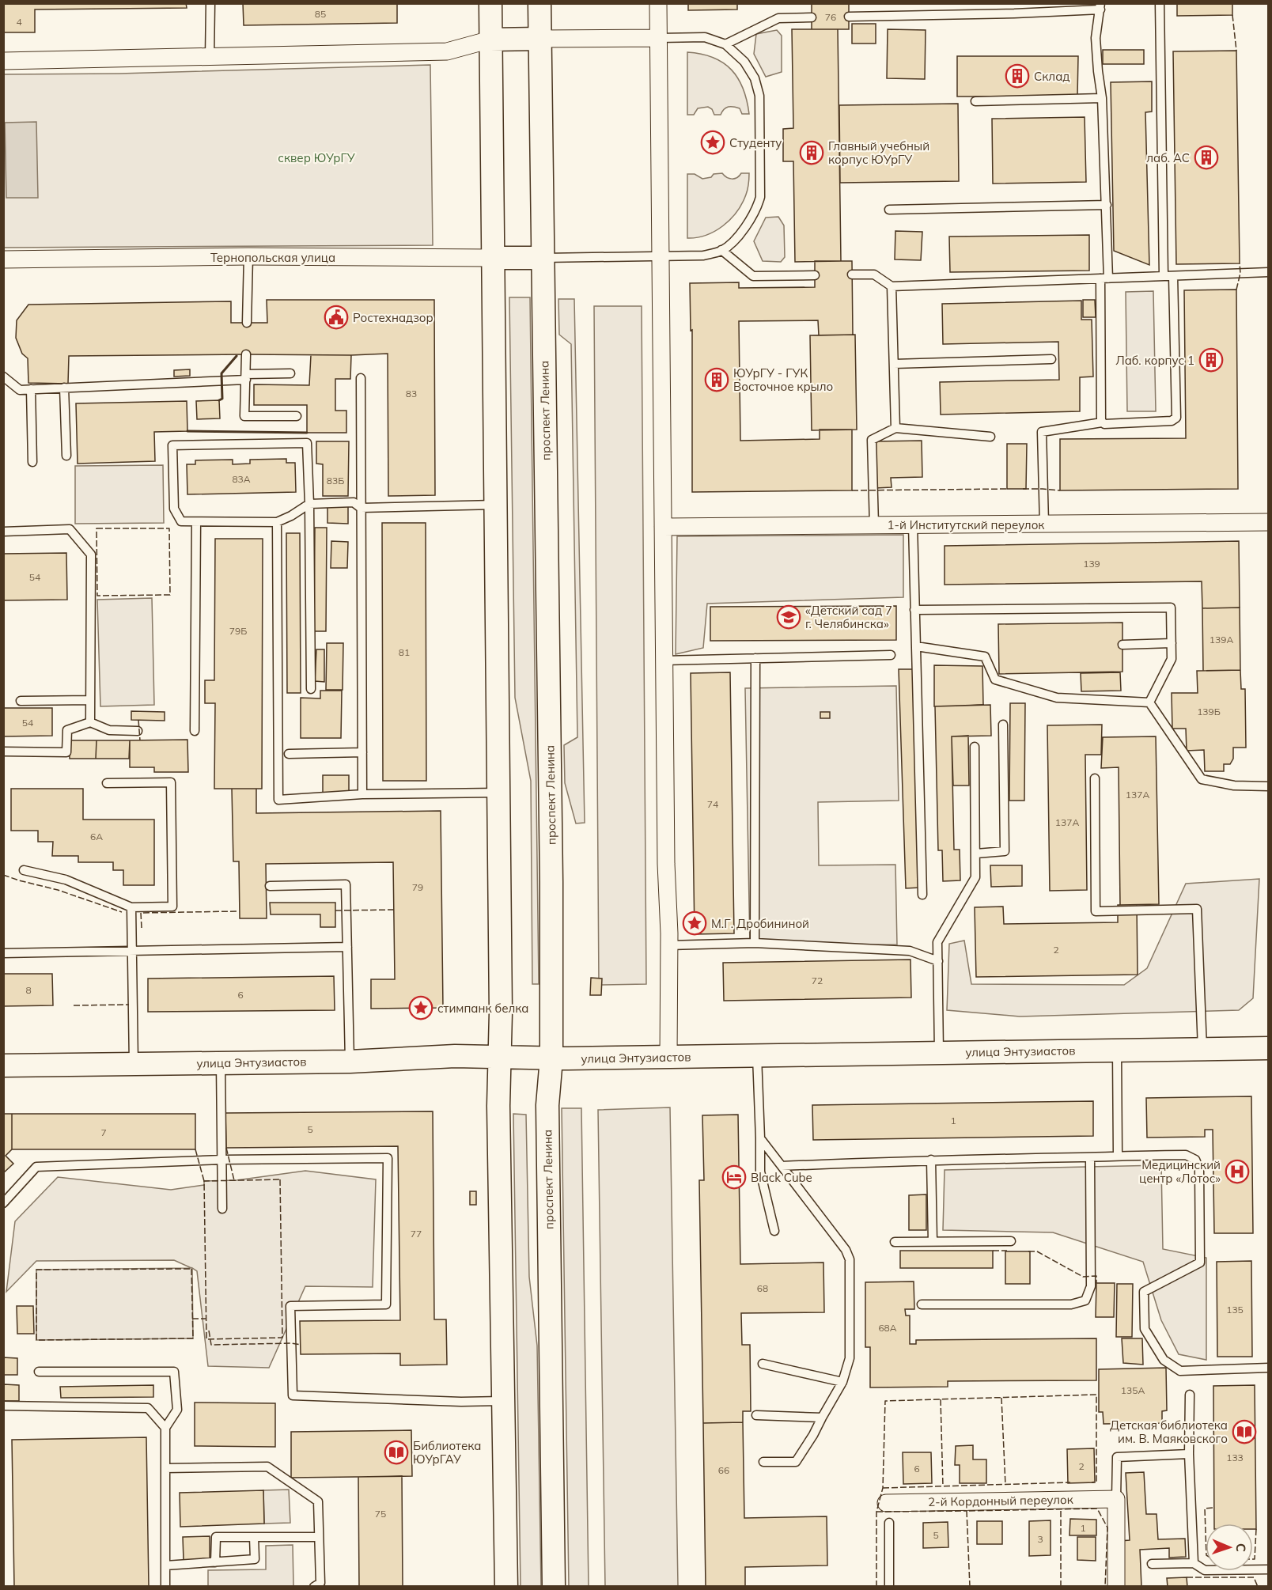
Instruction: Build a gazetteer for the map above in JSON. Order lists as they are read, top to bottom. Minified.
{"streets":{"main road":["Тернопольская улица","проспект Ленина","улица Энтузиастов"],"street":["1-й Институтский переулок","2-й Кордонный переулок"]},"crossings":[["Тернопольская улица","проспект Ленина"],["проспект Ленина","улица Энтузиастов"]],"parks":["сквер ЮУрГУ"],"places":{"building":["Склад","Главный учебный корпус ЮУрГУ","лаб. АС","Лаб. корпус 1","ЮУрГУ - ГУК Восточное крыло"],"place":["Студенту","М.Г. Дробининой","стимпанк белка"],"public building":["Ростехнадзор"],"school or university":["«Детский сад 7 г. Челябинска»"],"hospital":["Медицинский центр «Лотос»"],"hotel":["Black Cube"],"library":["Детская библиотека им. В. Маяковского","Библиотека ЮУрГАУ"]},"house_numbers":["85","76","4","83","83А","83Б","139","54","79Б","139А","81","139Б","54","137А","74","137А","6А","79","2","72","8","6","1","5","7","77","68","135","68А","135А","133","2","6","66","75","1","5","3"],"north":"right"}
